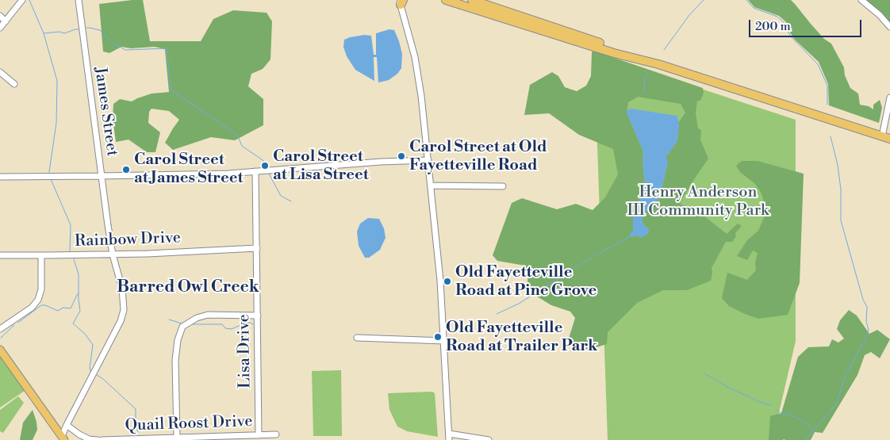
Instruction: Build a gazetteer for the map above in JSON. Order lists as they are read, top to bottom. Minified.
{"streets":{"street":["James Street","Rainbow Drive","Lisa Drive","Quail Roost Drive"]},"crossings":[["James Street","Rainbow Drive"],["Rainbow Drive","Lisa Drive"],["Lisa Drive","Quail Roost Drive"]],"districts":["Barred Owl Creek"],"parks":["Henry Anderson III Community Park"],"places":["Carol Street at Old Fayetteville Road","Carol Street at Lisa Street","Carol Street at James Street","Old Fayetteville Road at Pine Grove","Old Fayetteville Road at Trailer Park"],"scale_bar":"200 m"}
